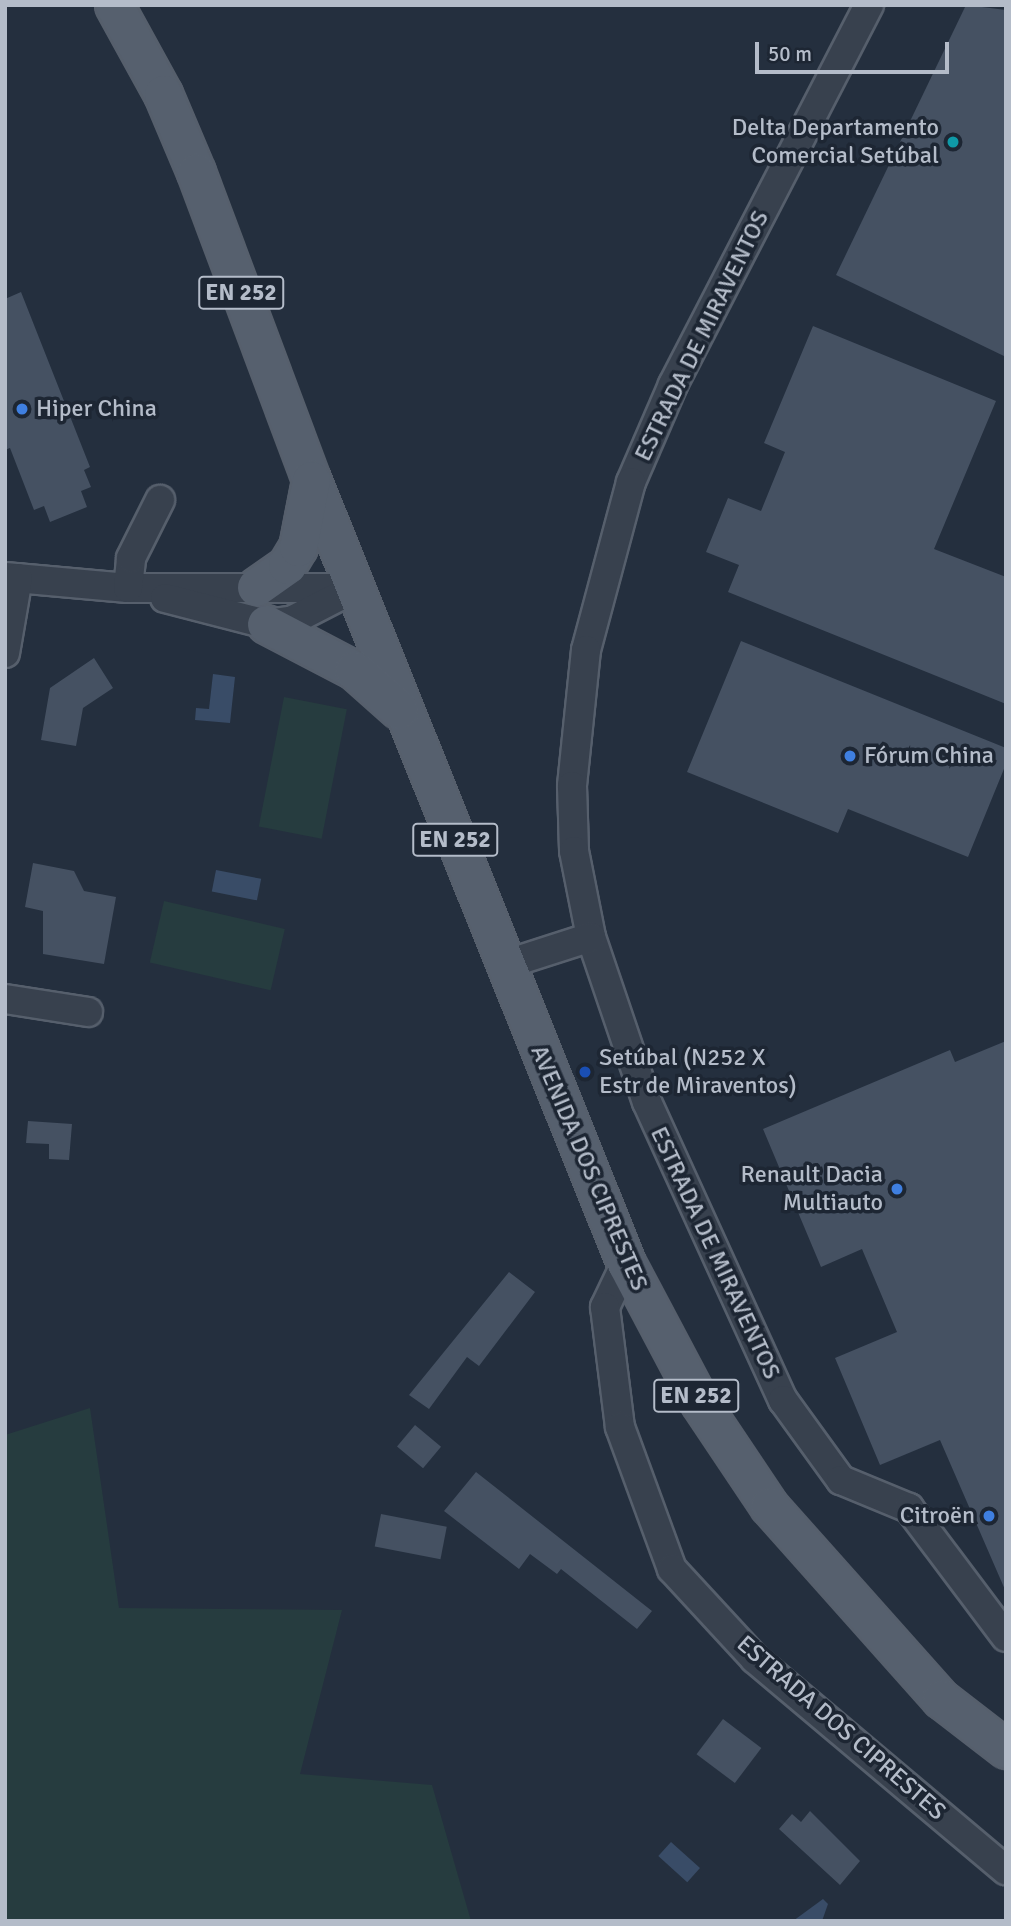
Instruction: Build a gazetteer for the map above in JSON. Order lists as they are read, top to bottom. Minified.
{"streets":{"main road":["EN 252","AVENIDA DOS CIPRESTES"],"street":["ESTRADA DE MIRAVENTOS","ESTRADA DOS CIPRESTES"]},"crossings":[["EN 252","AVENIDA DOS CIPRESTES"],["AVENIDA DOS CIPRESTES","ESTRADA DOS CIPRESTES"]],"places":["Delta Departamento Comercial Setúbal","Hiper China","Fórum China","Setúbal (N252 X Estr de Miraventos)","Renault Dacia Multiauto","Citroën"],"scale_bar":"50 m"}
